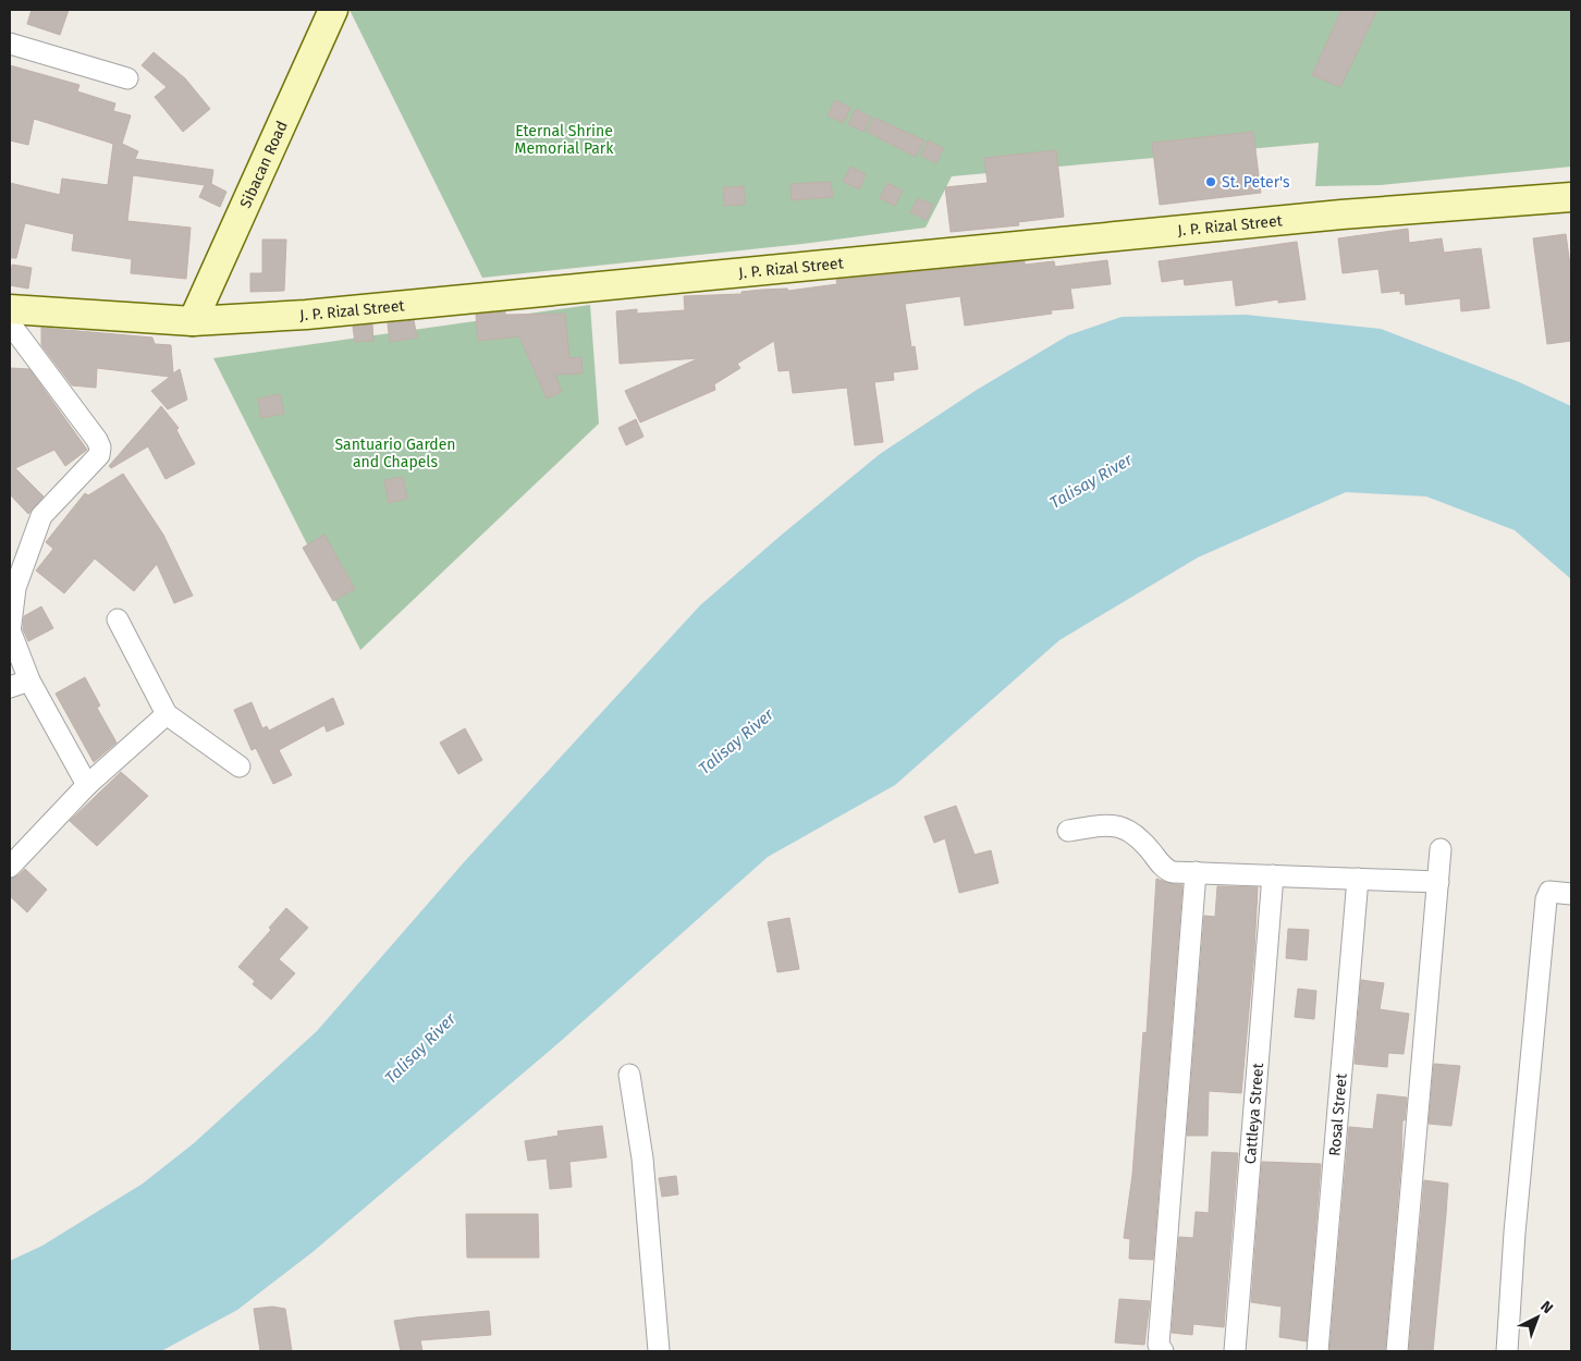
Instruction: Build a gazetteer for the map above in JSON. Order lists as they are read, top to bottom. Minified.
{"streets":{"street":["Sibacan Road","J. P. Rizal Street","Cattleya Street","Rosal Street"]},"crossings":[["Sibacan Road","J. P. Rizal Street"]],"water":["Talisay River"],"parks":["Eternal Shrine Memorial Park","Santuario Garden and Chapels"],"places":["St. Peter's"],"north":"top right"}
